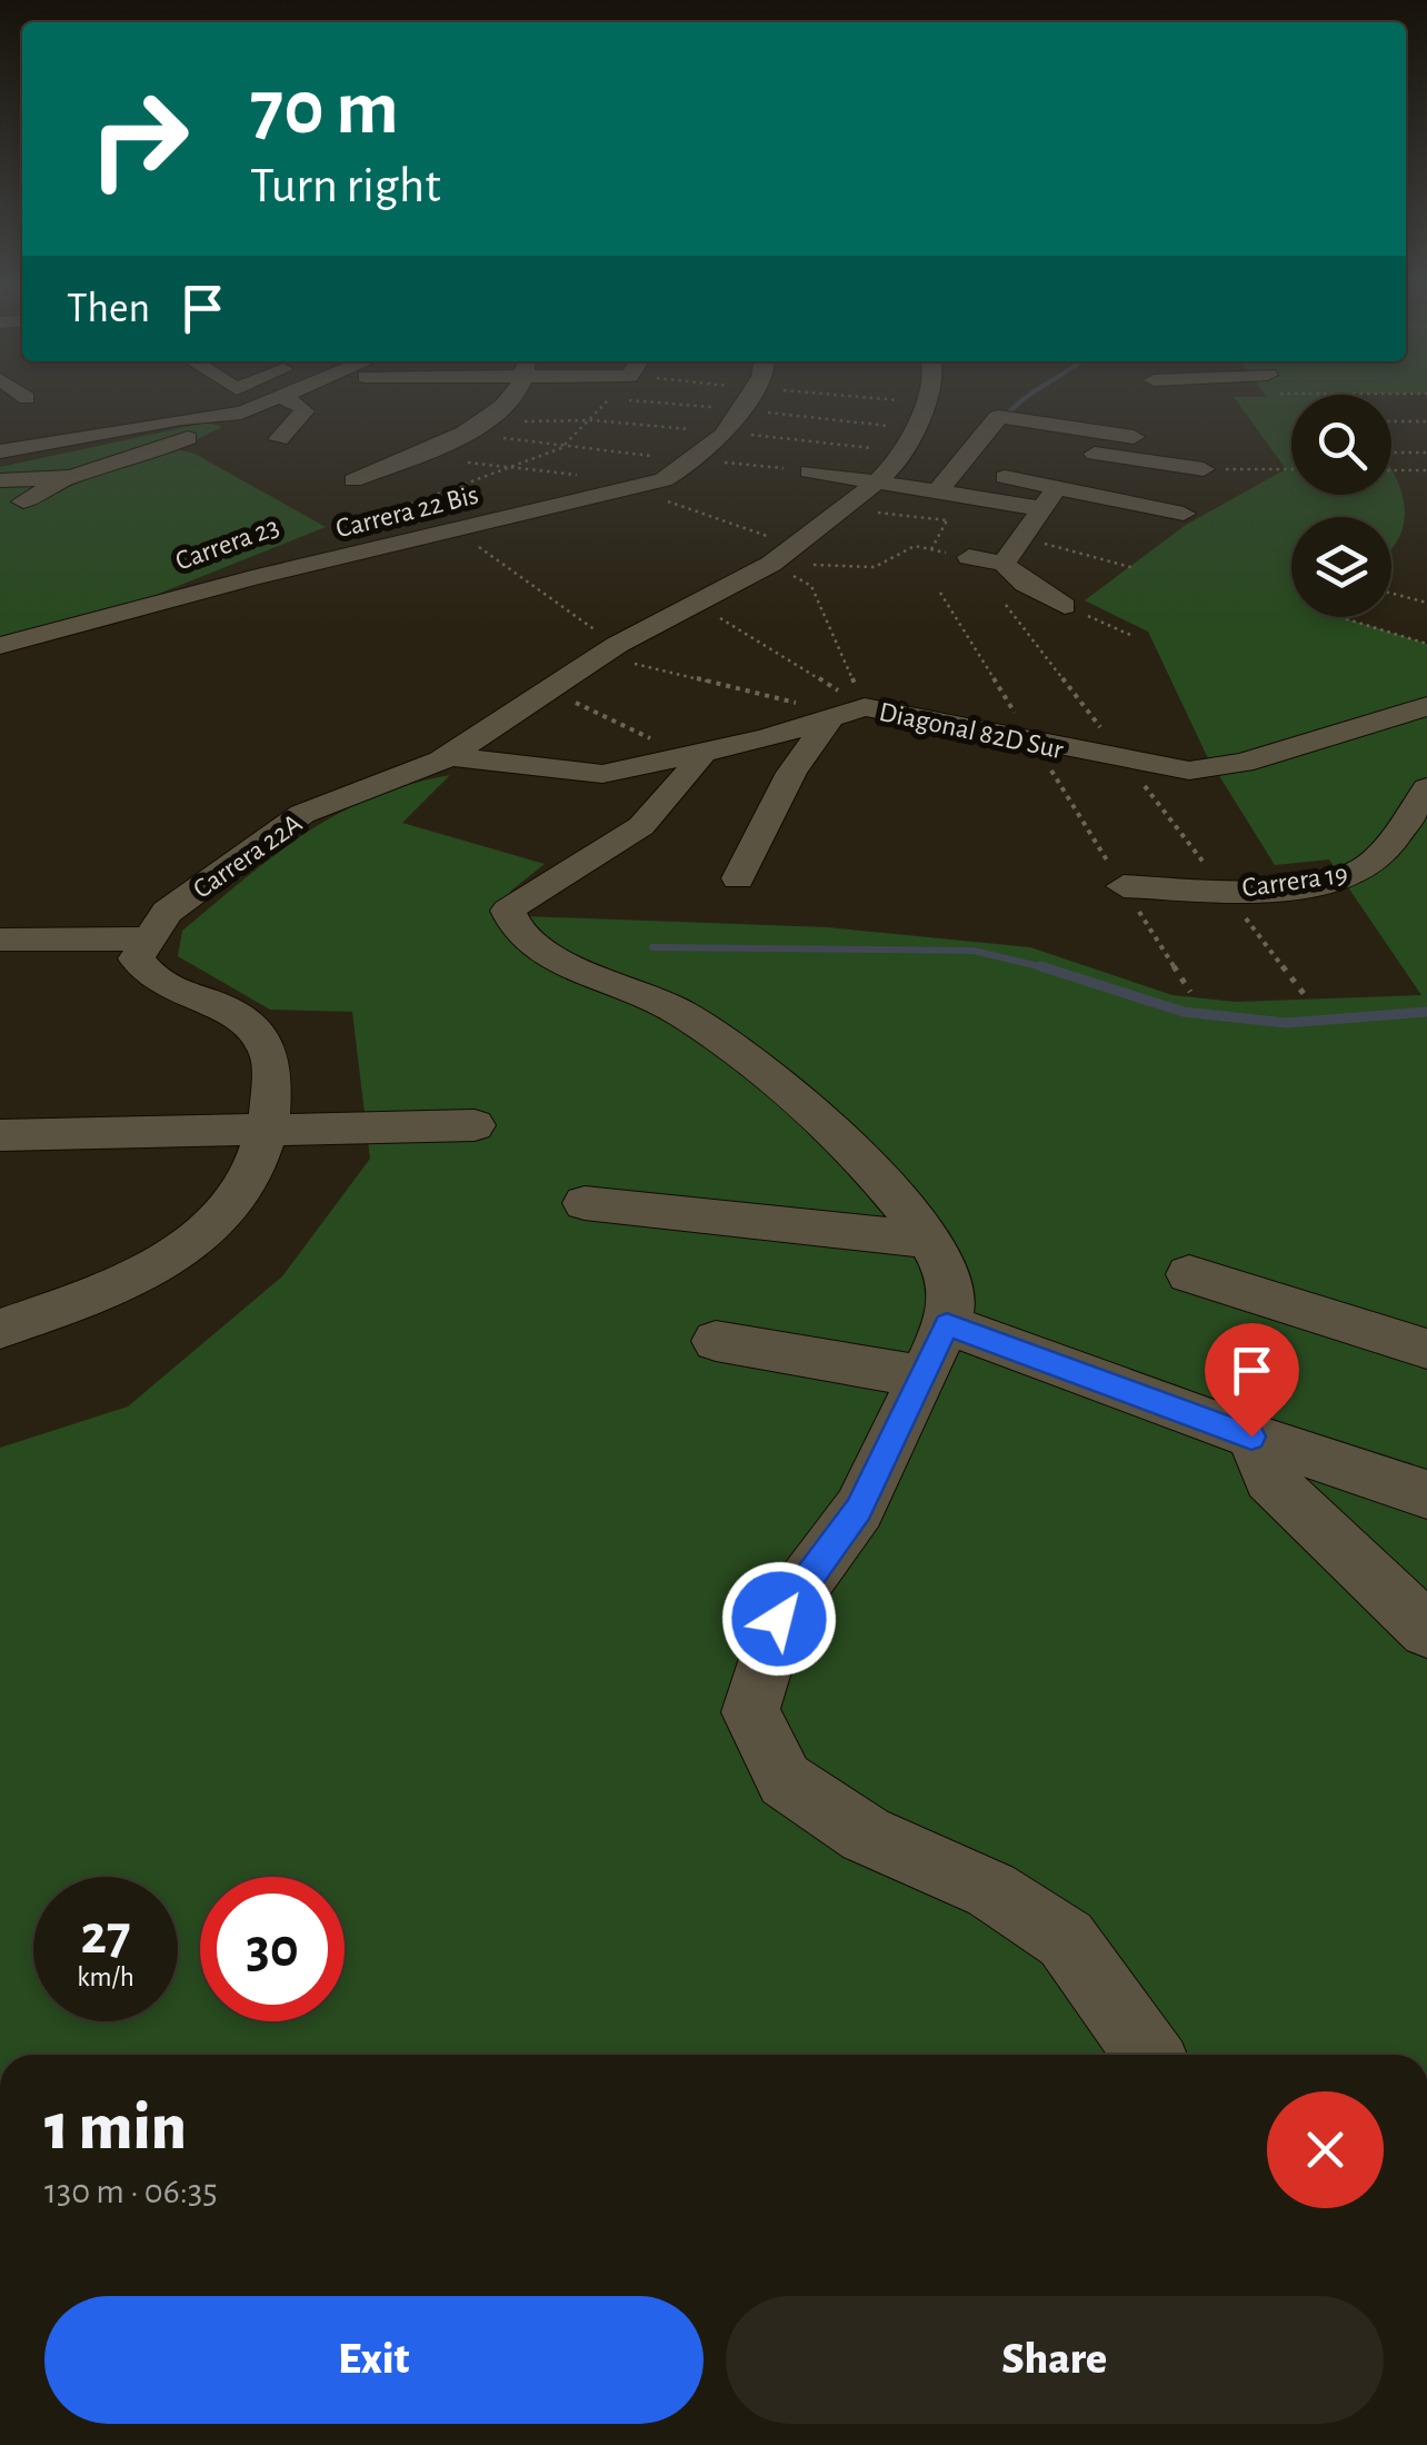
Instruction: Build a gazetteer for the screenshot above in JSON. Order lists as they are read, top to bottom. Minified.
{"streets":{"street":["Carrera 22 Bis","Diagonal 82D Sur","Carrera 22A","Carrera 19"],"path":["Carrera 23"]},"crossings":[["Diagonal 82D Sur","Carrera 22A"]],"page":{"turn":["70 m","Turn right"],"then":"Then","speed":"27 km/h","limit":"30","heading":["1 min","130 m · 06:35"],"buttons":["Exit","Share"]}}
